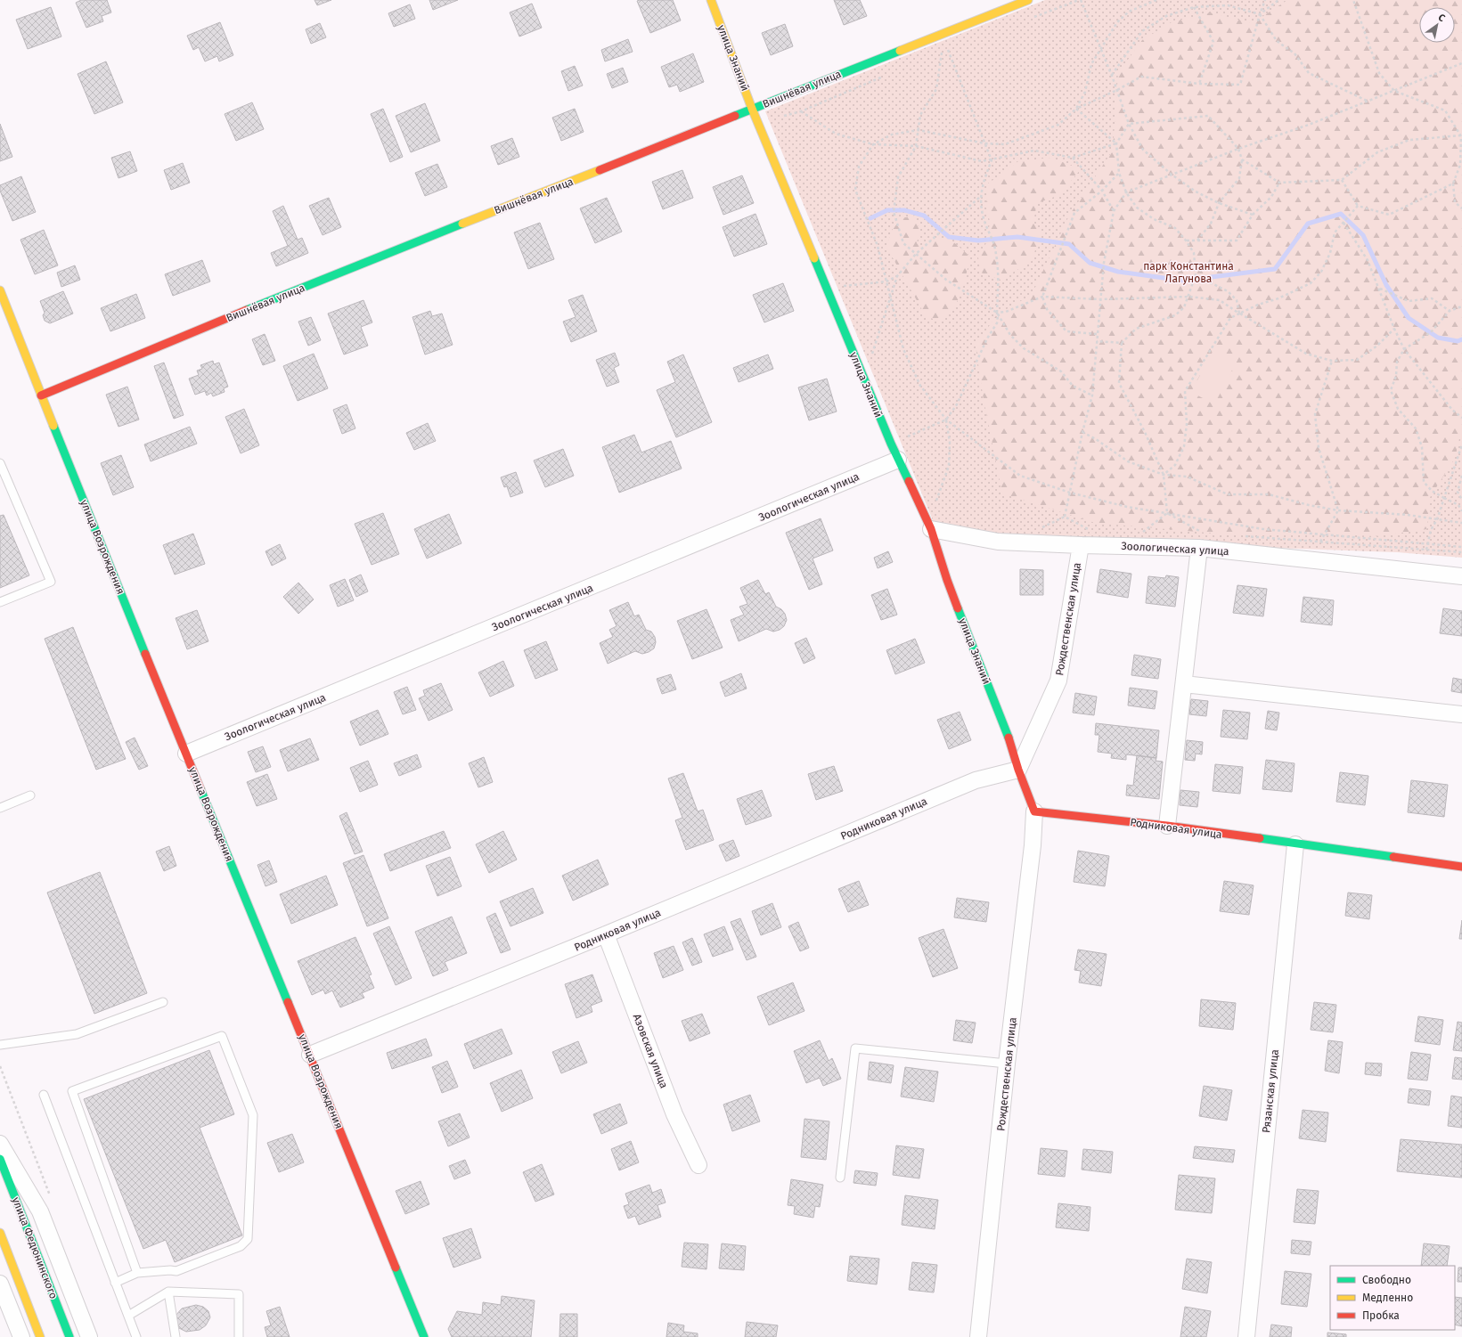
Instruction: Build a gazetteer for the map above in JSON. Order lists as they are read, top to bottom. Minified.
{"streets":{"main road":["улица Знаний","Вишнёвая улица","улица Возрождения","Родниковая улица","улица Федюнинского"],"street":["Зоологическая улица","Рождественская улица","Азовская улица","Рязанская улица"]},"crossings":[["улица Знаний","Вишнёвая улица"],["улица Знаний","Зоологическая улица"],["улица Знаний","Рождественская улица"],["улица Знаний","Родниковая улица"],["Вишнёвая улица","улица Возрождения"],["Зоологическая улица","улица Возрождения"],["Зоологическая улица","Рождественская улица"],["улица Возрождения","Родниковая улица"],["Рождественская улица","Родниковая улица"],["Родниковая улица","Азовская улица"],["Родниковая улица","Рязанская улица"]],"parks":["парк Константина Лагунова"],"legend":["Свободно","Медленно","Пробка"],"north":"top right"}
